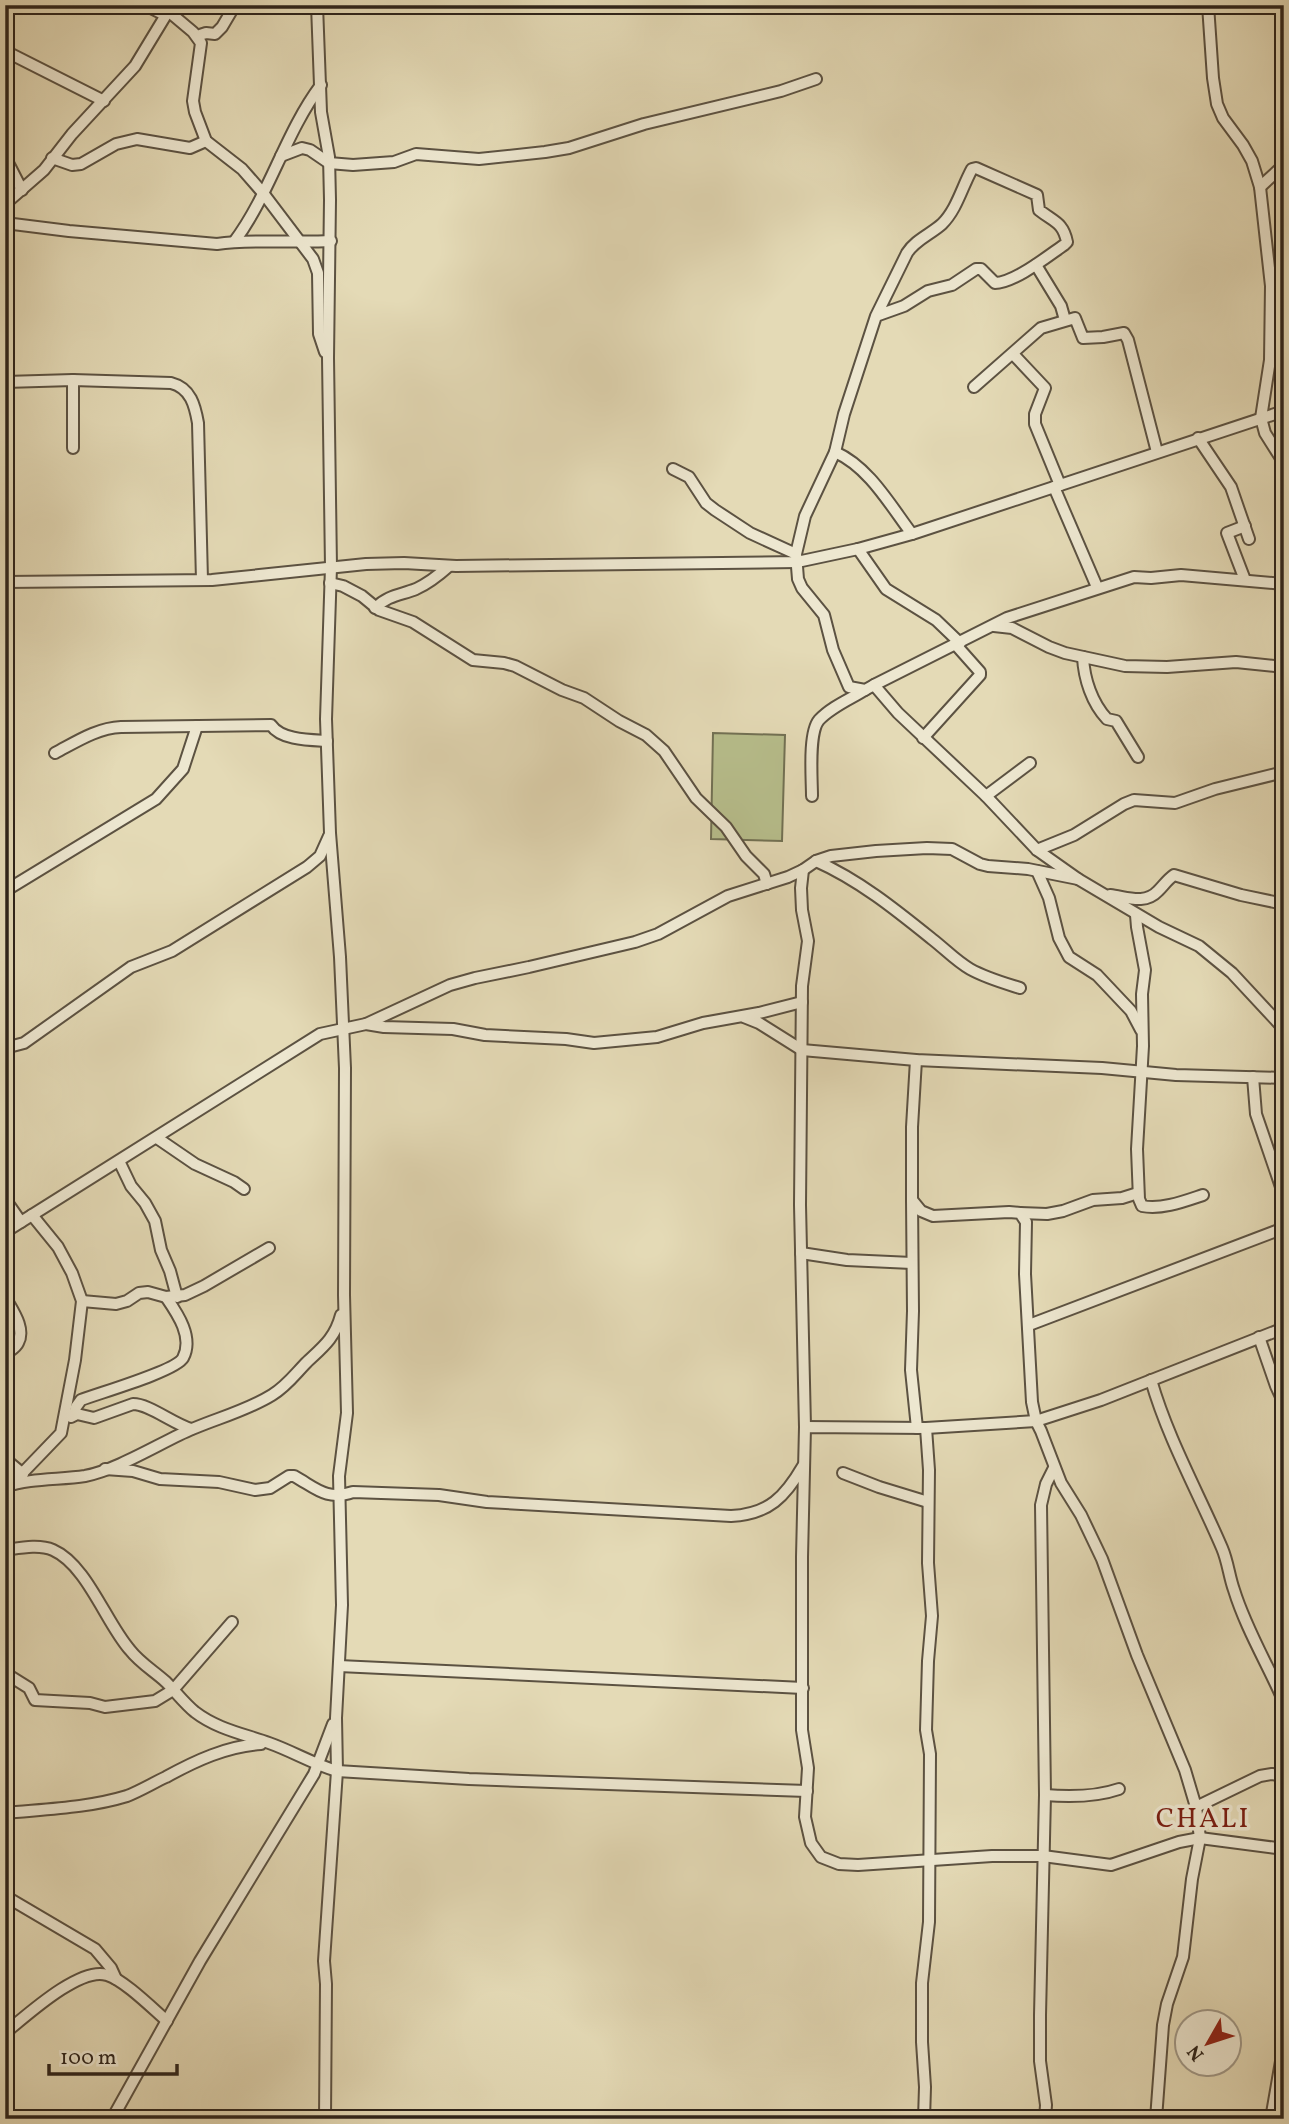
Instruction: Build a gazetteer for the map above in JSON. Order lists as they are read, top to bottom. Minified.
{"districts":["CHALI"],"scale_bar":"100 m","north":"bottom left"}
